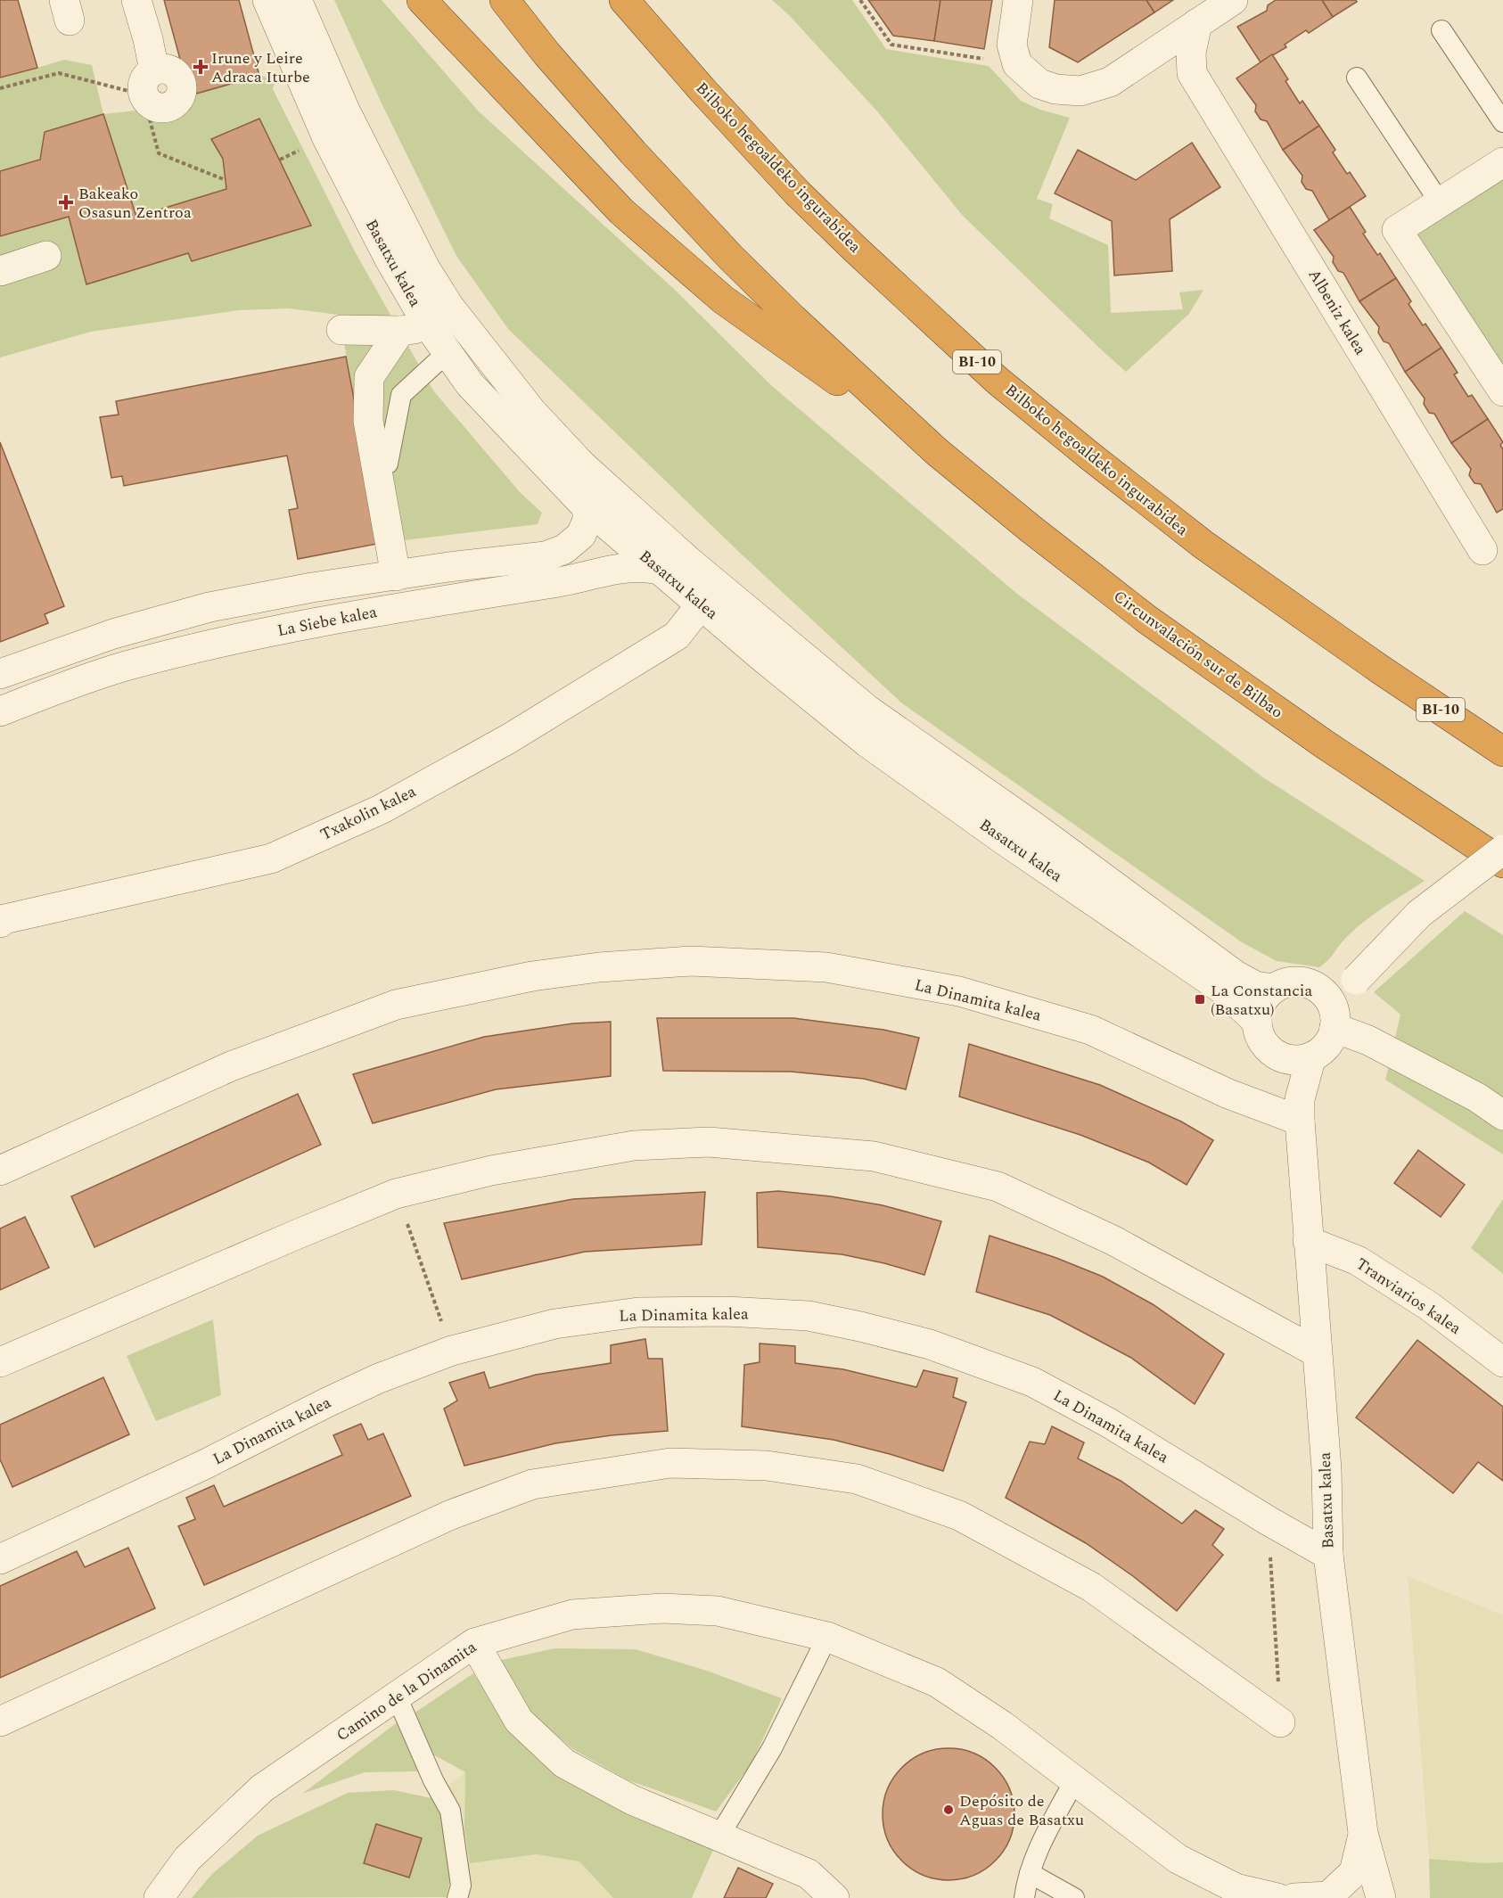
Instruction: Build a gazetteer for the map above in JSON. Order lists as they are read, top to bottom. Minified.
{"streets":{"highway":["Bilboko hegoaldeko ingurabidea","BI-10","Circunvalación sur de Bilbao"],"street":["Basatxu kalea","Albeniz kalea","La Siebe kalea","Txakolin kalea","La Dinamita kalea","Tranviarios kalea","Camino de la Dinamita"]},"crossings":[["Basatxu kalea","La Siebe kalea"],["Basatxu kalea","La Dinamita kalea"],["Basatxu kalea","Tranviarios kalea"]],"places":{"health":["Irune y Leire Adraca Iturbe","Bakeako Osasun Zentroa"],"transit":["La Constancia (Basatxu)"],"other":["Depósito de Aguas de Basatxu"]}}
